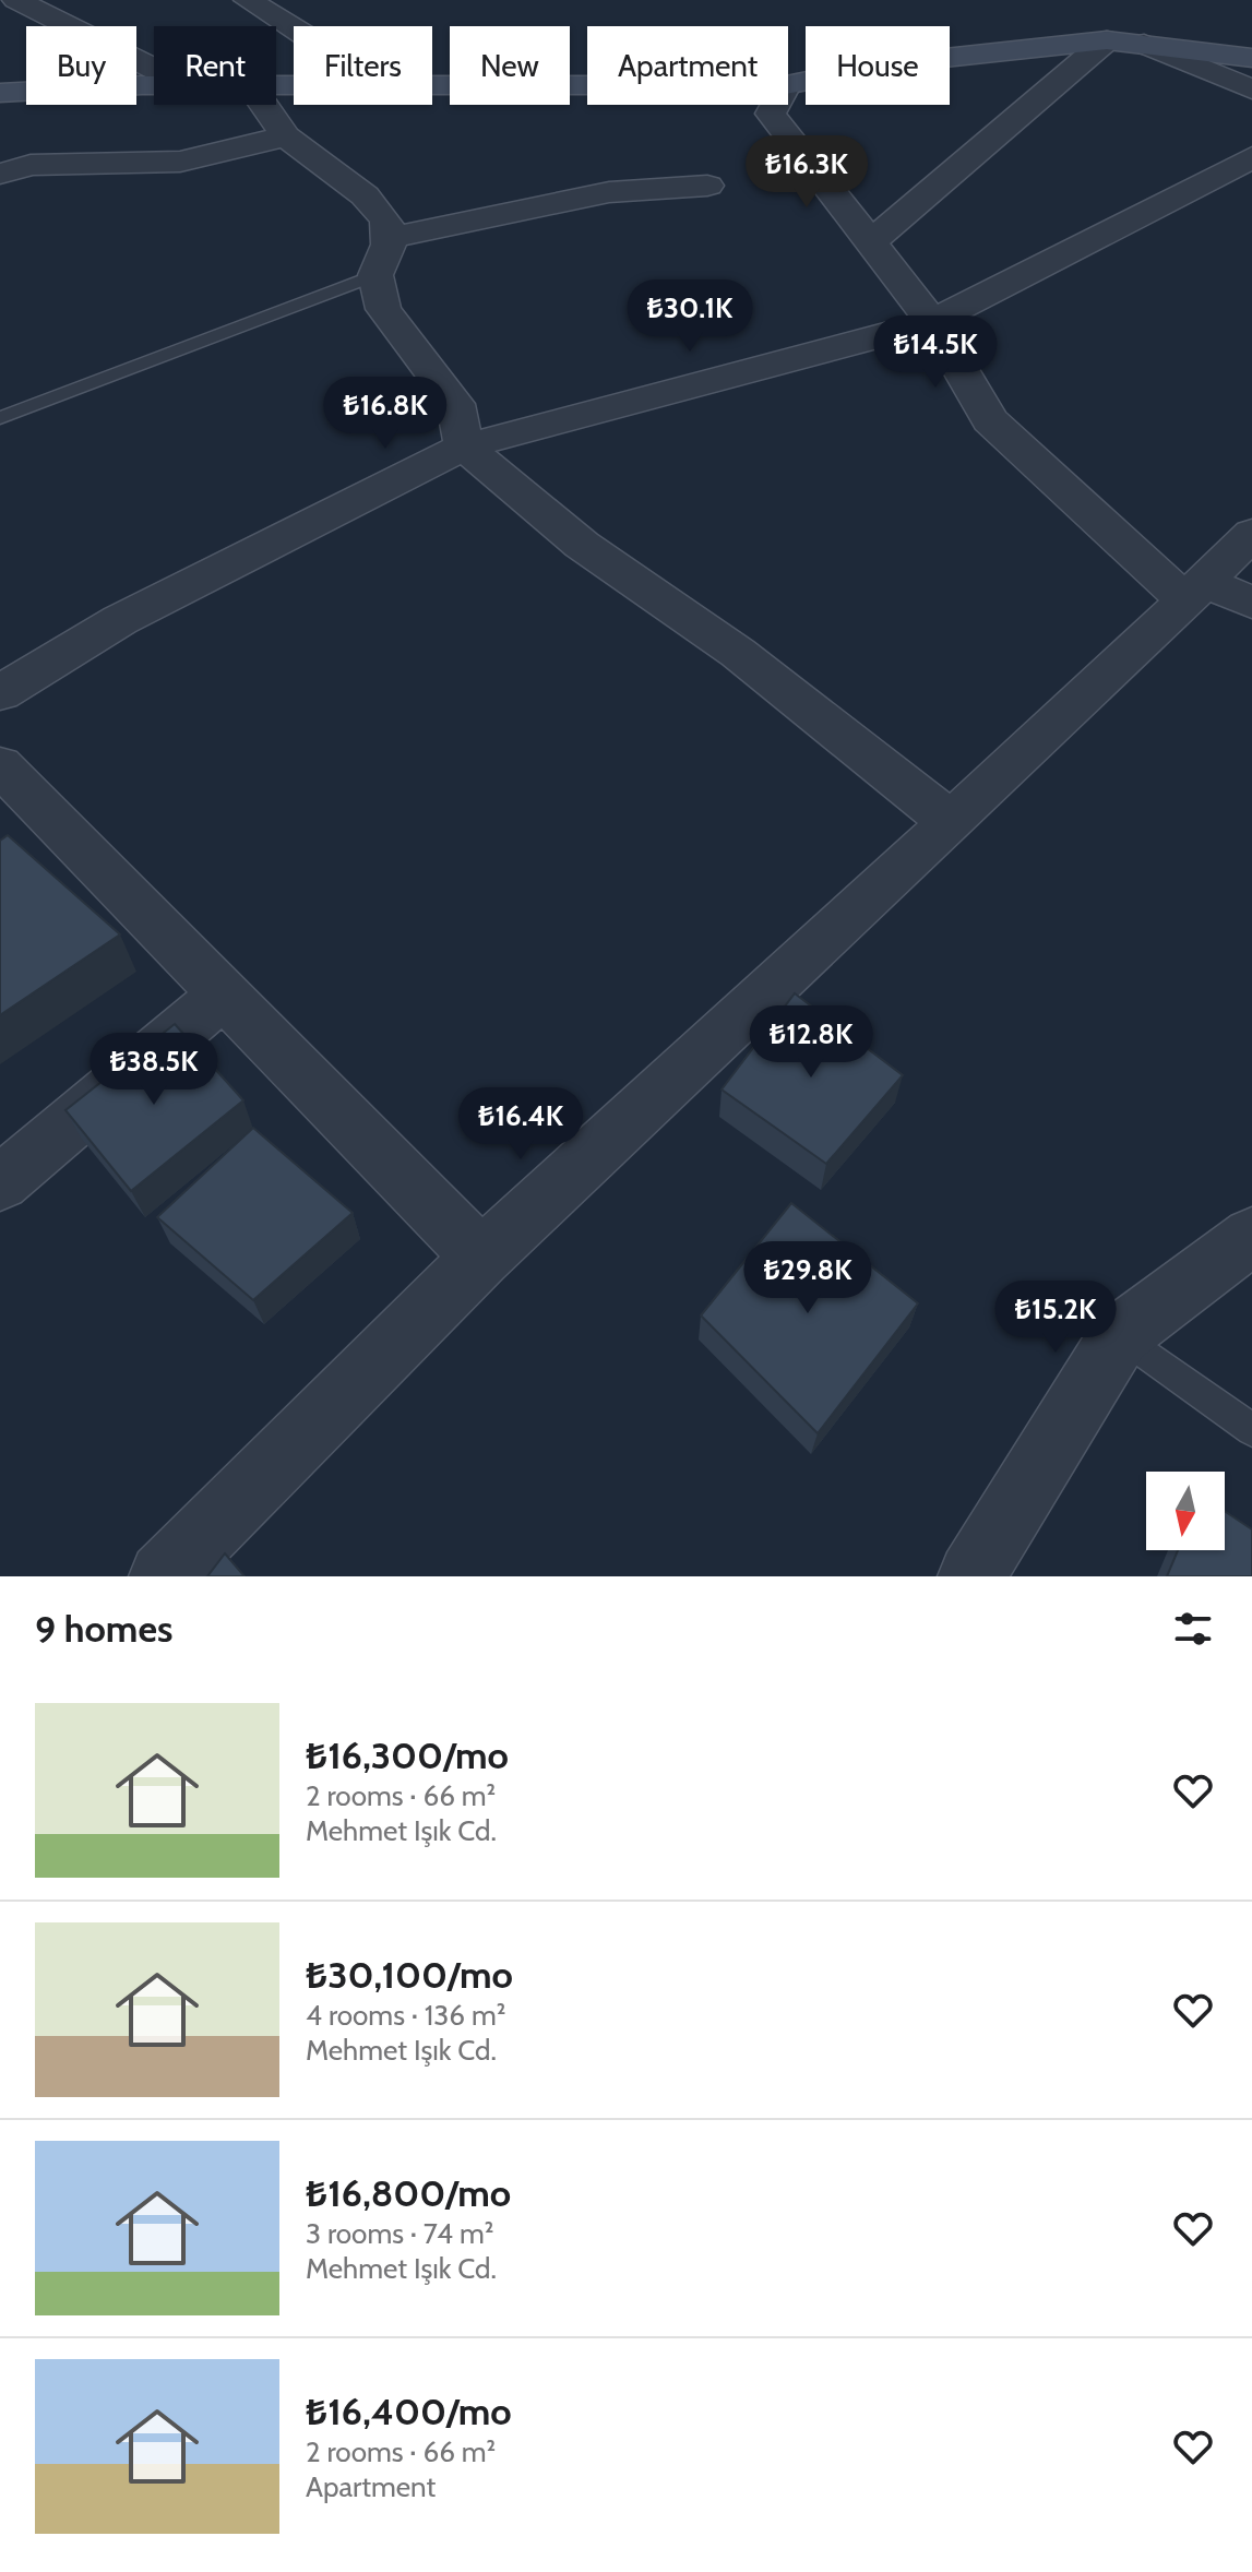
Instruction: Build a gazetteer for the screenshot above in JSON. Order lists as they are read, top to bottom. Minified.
{"north":"bottom","page":{"chip":["Buy","Rent","Filters","New","Apartment","House"],"price":["₺16.3K","₺30.1K","₺14.5K","₺16.8K","₺12.8K","₺38.5K","₺16.4K","₺29.8K","₺15.2K"],"heading":"9 homes","list":[{"name":"₺16,300/mo","note":"2 rooms · 66 m² · Mehmet Işık Cd."},{"name":"₺30,100/mo","note":"4 rooms · 136 m² · Mehmet Işık Cd."},{"name":"₺16,800/mo","note":"3 rooms · 74 m² · Mehmet Işık Cd."},{"name":"₺16,400/mo","note":"2 rooms · 66 m² · Apartment"}]}}
